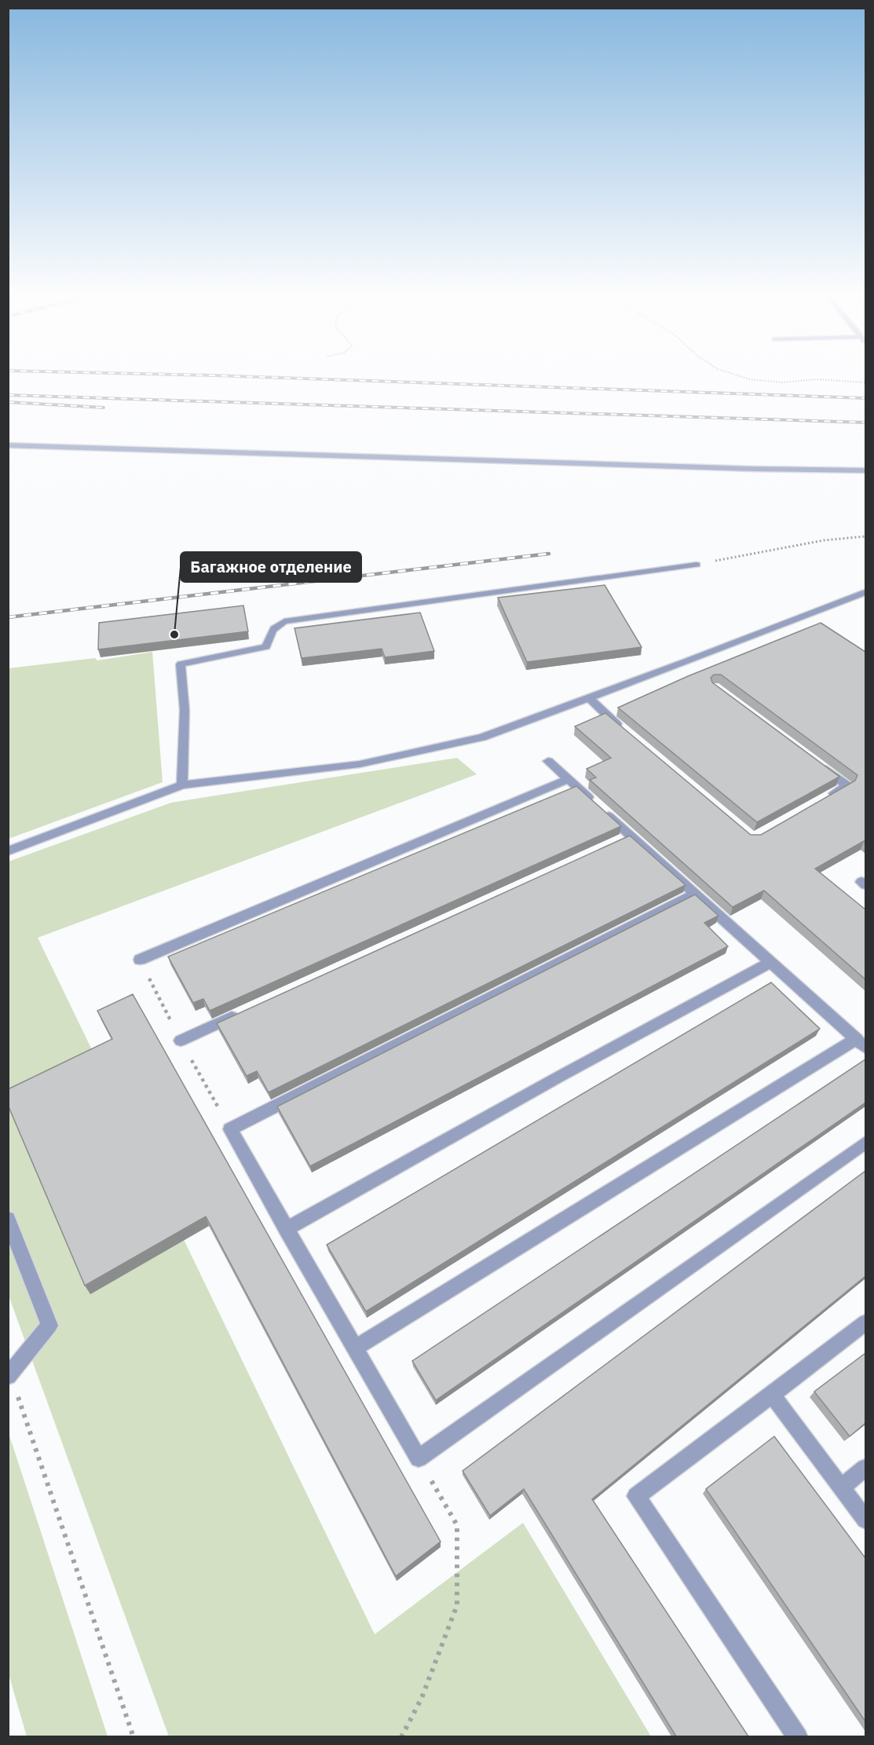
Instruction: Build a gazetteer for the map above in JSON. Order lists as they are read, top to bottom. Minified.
{"places":["Багажное отделение"]}
